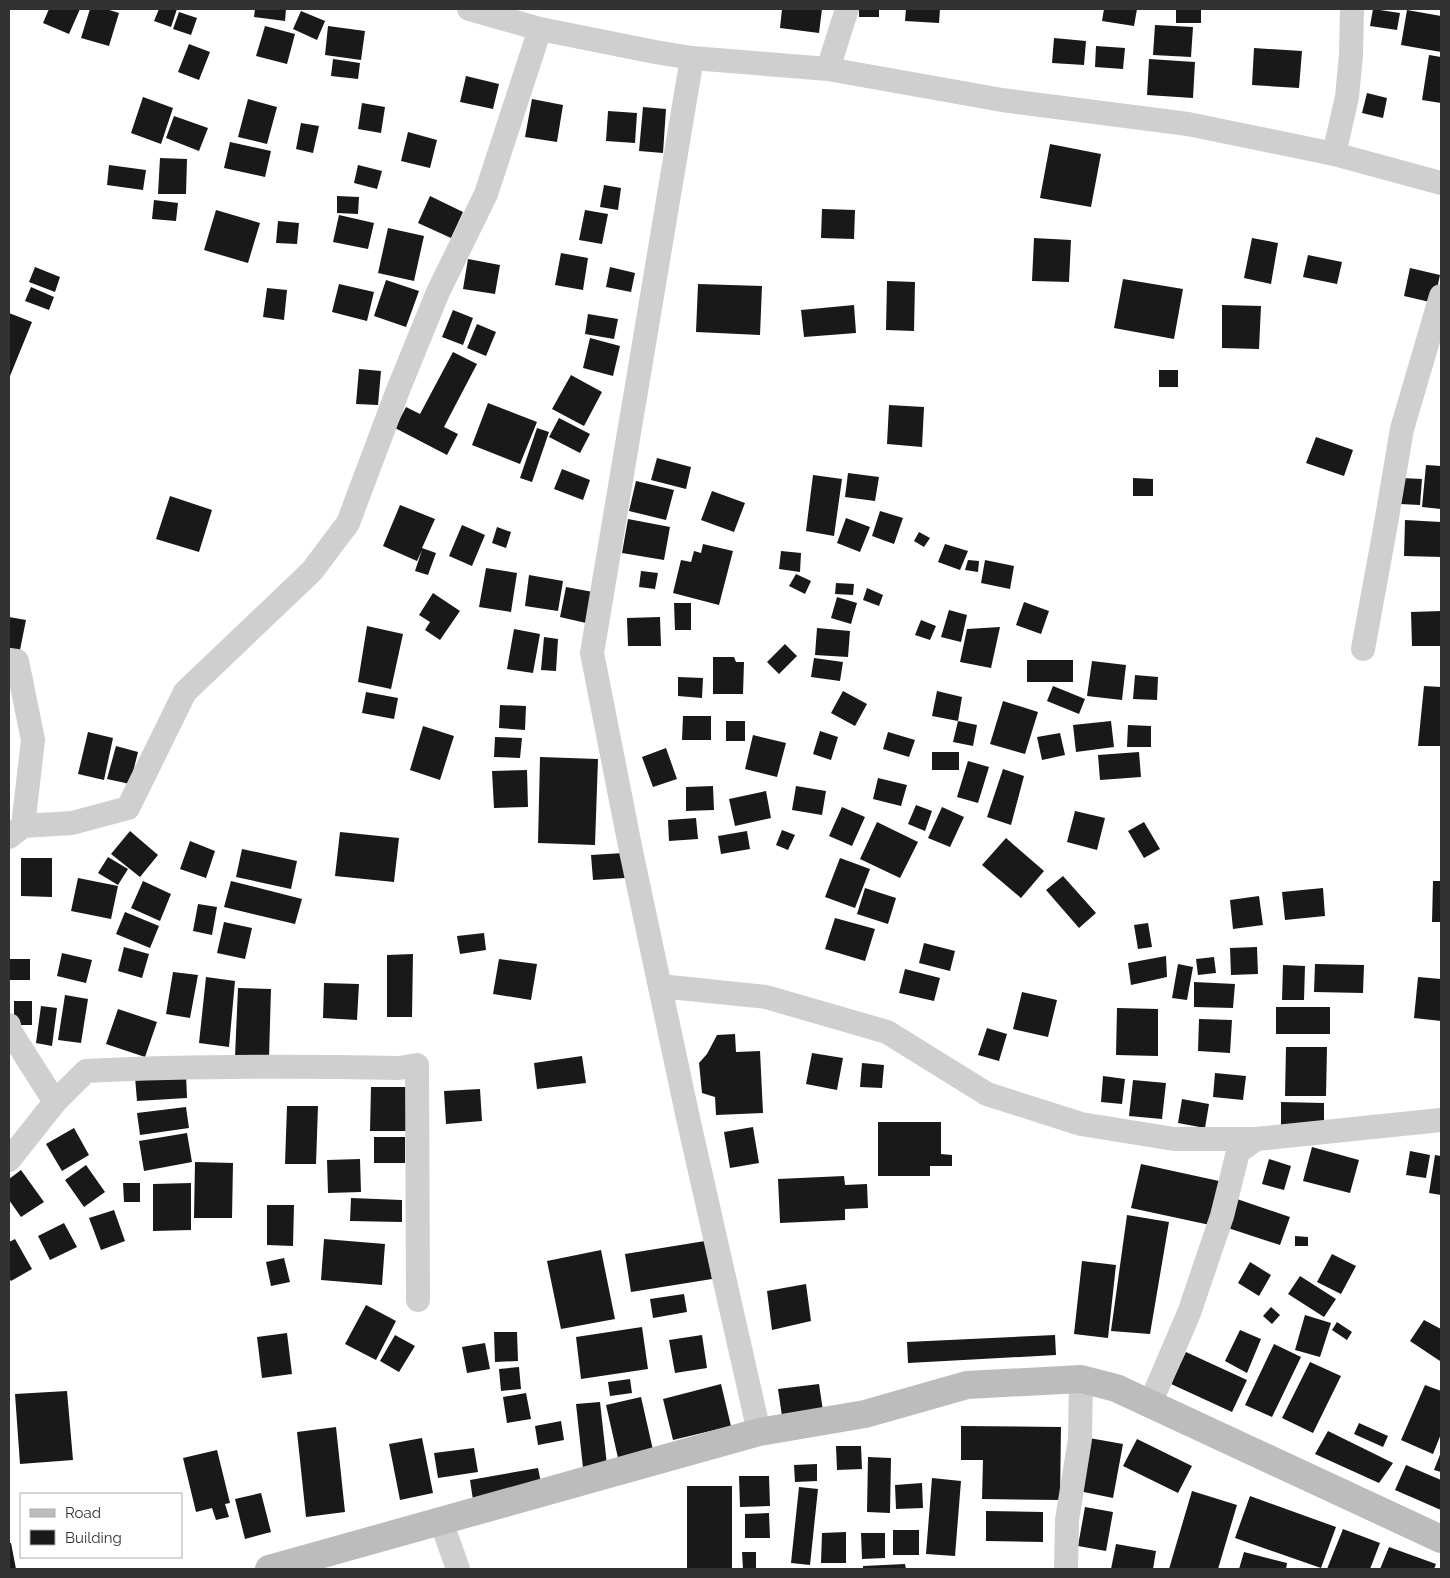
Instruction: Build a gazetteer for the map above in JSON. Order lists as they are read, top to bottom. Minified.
{"legend":["Road","Building"]}
